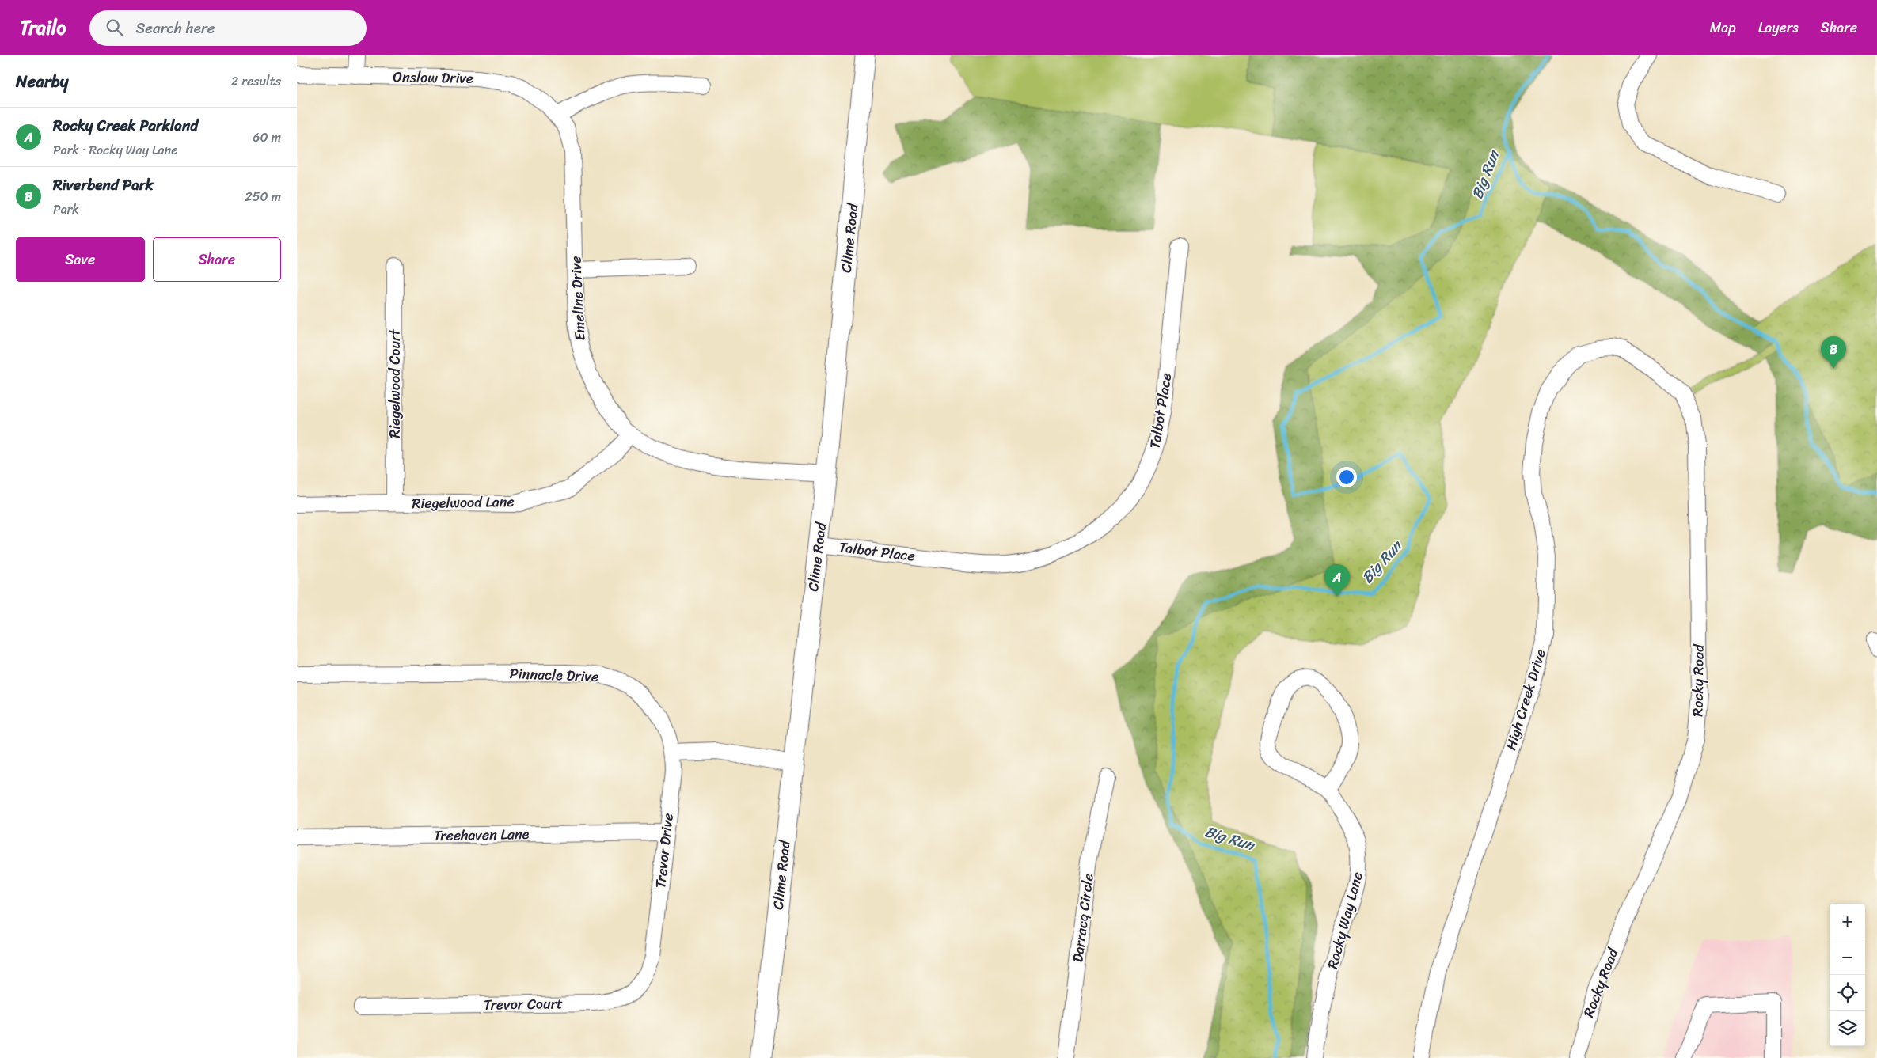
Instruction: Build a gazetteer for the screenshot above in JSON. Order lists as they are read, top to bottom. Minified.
{"streets":{"main road":["Clime Road"],"street":["Onslow Drive","Emeline Drive","Riegelwood Court","Talbot Place","Riegelwood Lane","Pinnacle Drive","Rocky Road","High Creek Drive","Treehaven Lane","Trevor Drive","Darracq Circle","Rocky Way Lane","Trevor Court"]},"crossings":[["Onslow Drive","Emeline Drive"],["Clime Road","Emeline Drive"],["Clime Road","Talbot Place"],["Emeline Drive","Riegelwood Lane"],["Riegelwood Court","Riegelwood Lane"],["Pinnacle Drive","Trevor Drive"],["Rocky Road","High Creek Drive"],["Treehaven Lane","Trevor Drive"],["Trevor Drive","Trevor Court"]],"water":["Big Run"],"page":{"header":"Trailo","search":"Search here","nav":["Map","Layers","Share"],"heading":["Nearby","2 results"],"list":[{"mark":"A","name":"Rocky Creek Parkland","note":"Park · Rocky Way Lane","value":"60 m"},{"mark":"B","name":"Riverbend Park","note":"Park","value":"250 m"}],"buttons":["Save","Share"],"pins":["B","A"],"map_buttons":["+","−"]}}
